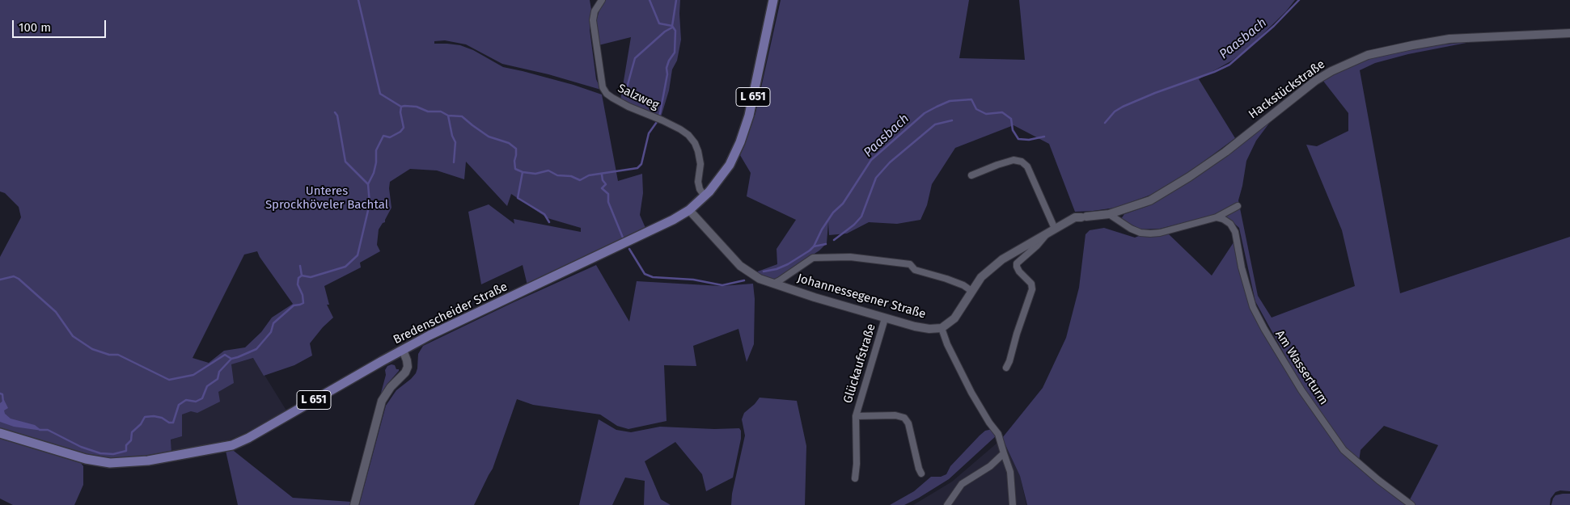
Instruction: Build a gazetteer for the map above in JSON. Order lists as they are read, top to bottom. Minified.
{"streets":{"main road":["L 651","Bredenscheider Straße"],"street":["Hackstückstraße","Salzweg","Johannessegener Straße","Glückaufstraße","Am Wasserturm"]},"crossings":[["Hackstückstraße","Johannessegener Straße"],["Salzweg","Bredenscheider Straße"],["Johannessegener Straße","Bredenscheider Straße"],["Johannessegener Straße","Glückaufstraße"]],"water":["Paasbach"],"parks":["Unteres Sprockhöveler Bachtal"],"scale_bar":"100 m"}
